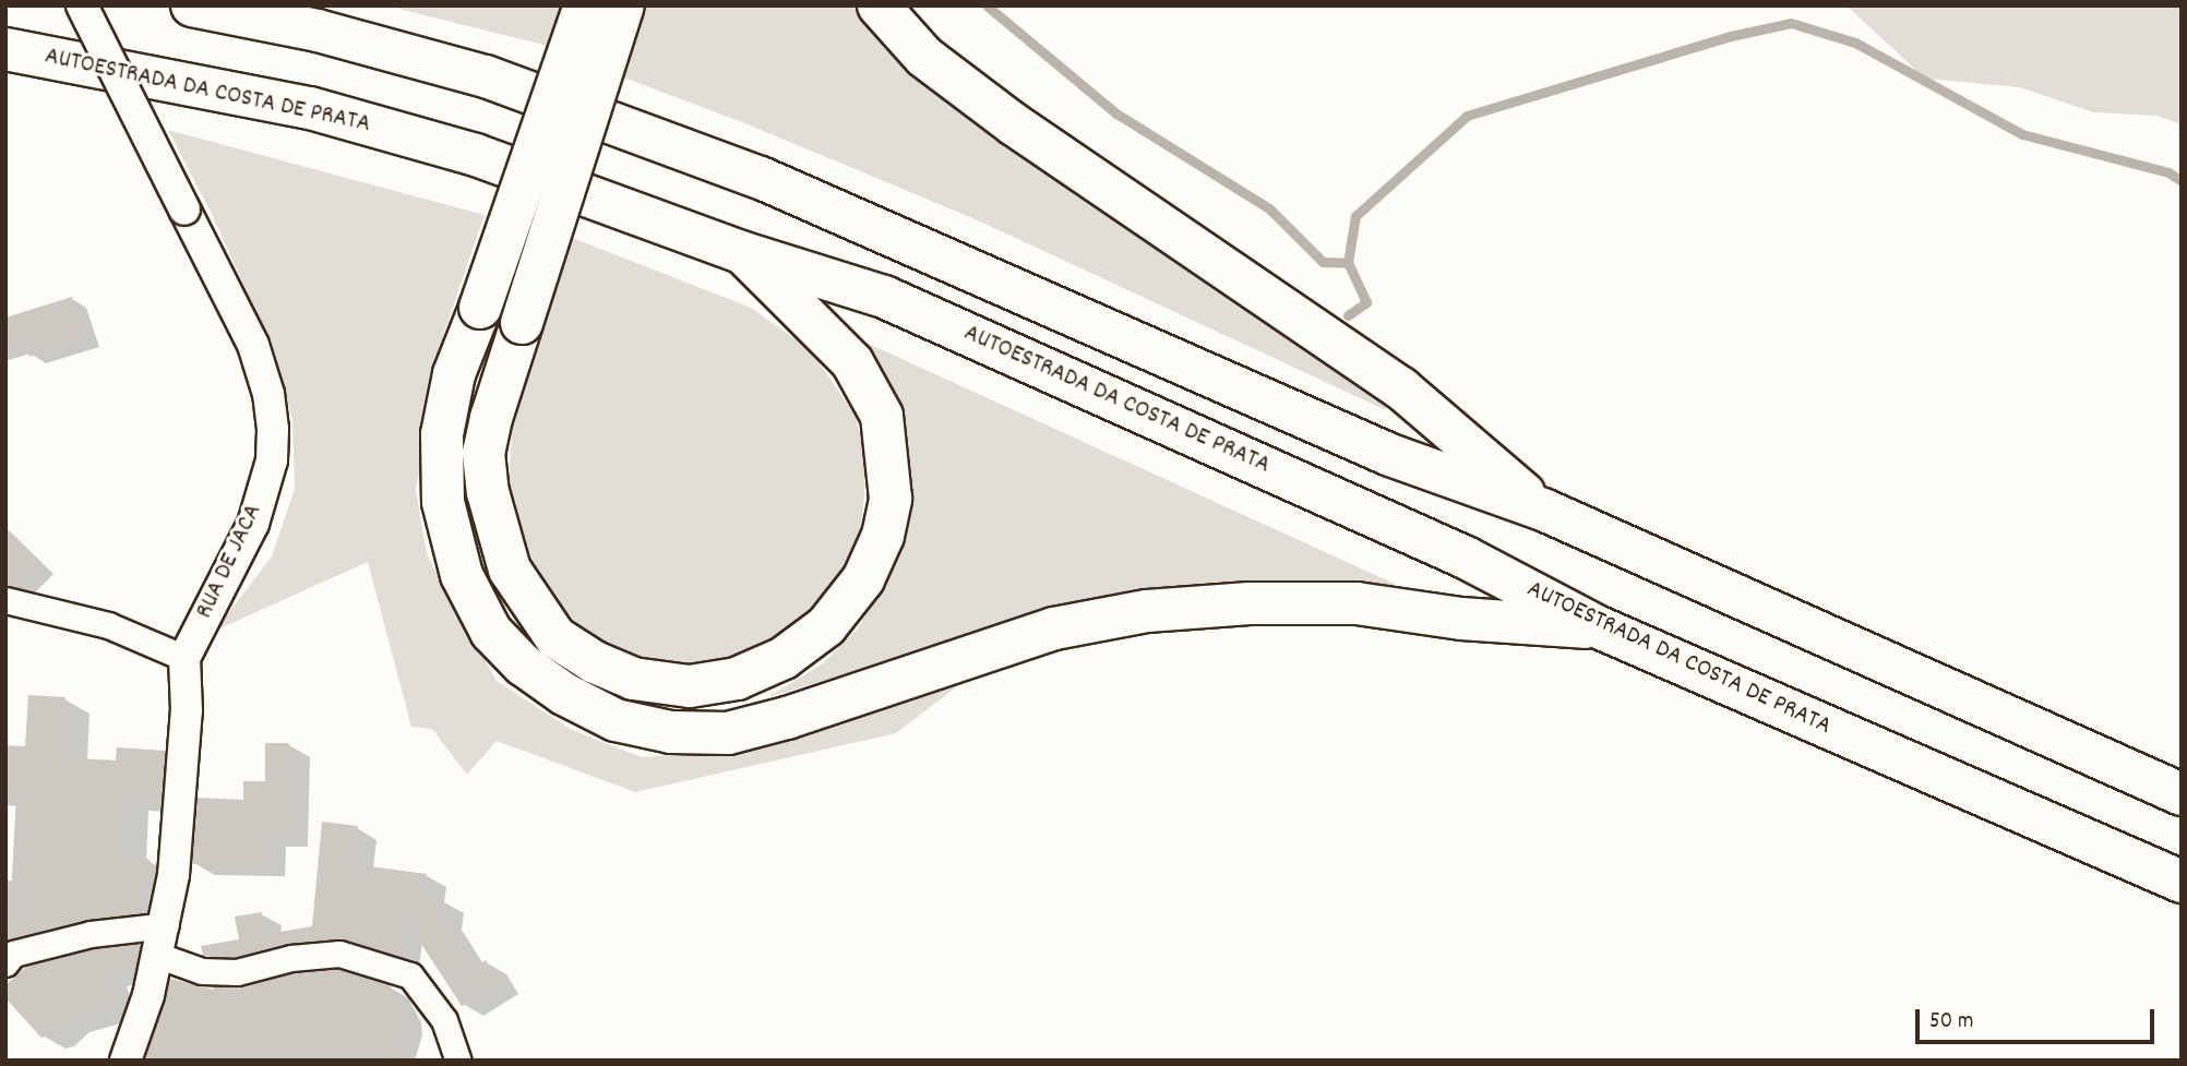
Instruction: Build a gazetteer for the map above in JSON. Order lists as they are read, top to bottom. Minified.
{"streets":{"highway":["AUTOESTRADA DA COSTA DE PRATA"],"street":["RUA DE JACA"]},"scale_bar":"50 m"}
